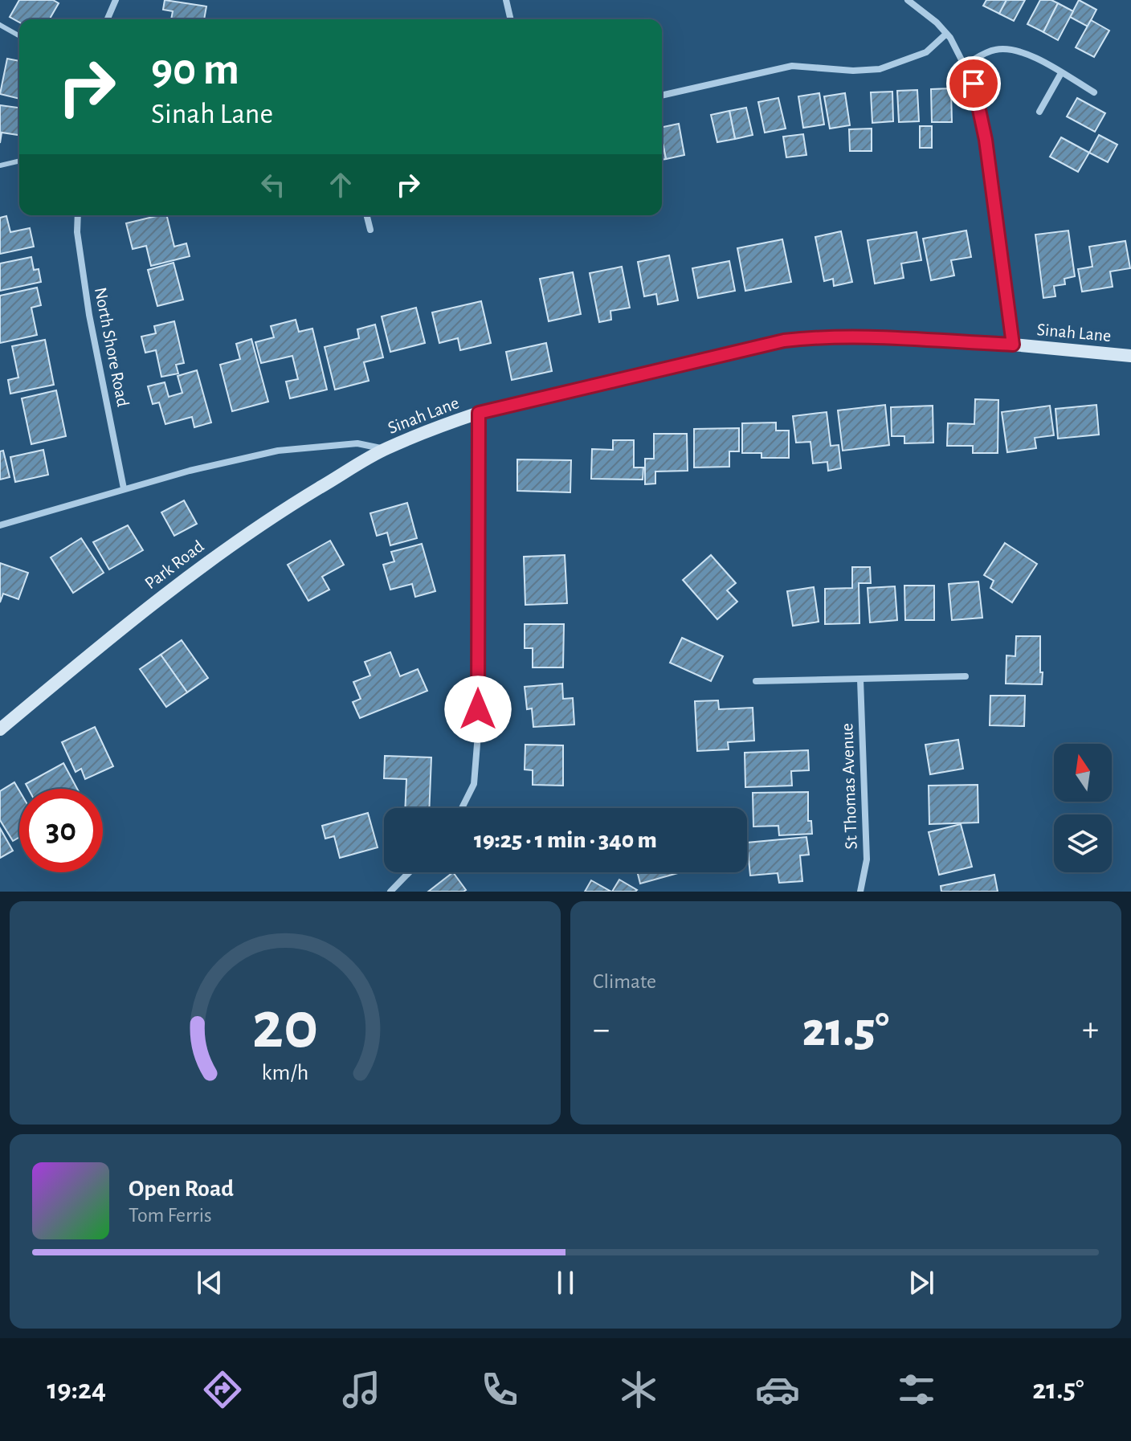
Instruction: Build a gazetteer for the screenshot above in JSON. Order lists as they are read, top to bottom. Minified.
{"streets":{"street":["Sinah Lane","North Shore Road","Park Road","St Thomas Avenue"]},"crossings":[["Sinah Lane","North Shore Road"],["Sinah Lane","Park Road"]],"north":"top","page":{"turn":["90 m","Sinah Lane"],"limit":"30","trip":"19:25 · 1 min · 340 m","tile":"Climate","heat":["−","21.5°","+"],"song":["Open Road","Tom Ferris"],"tabs":["19:24","21.5°"],"gauge":["20","km/h"]}}
